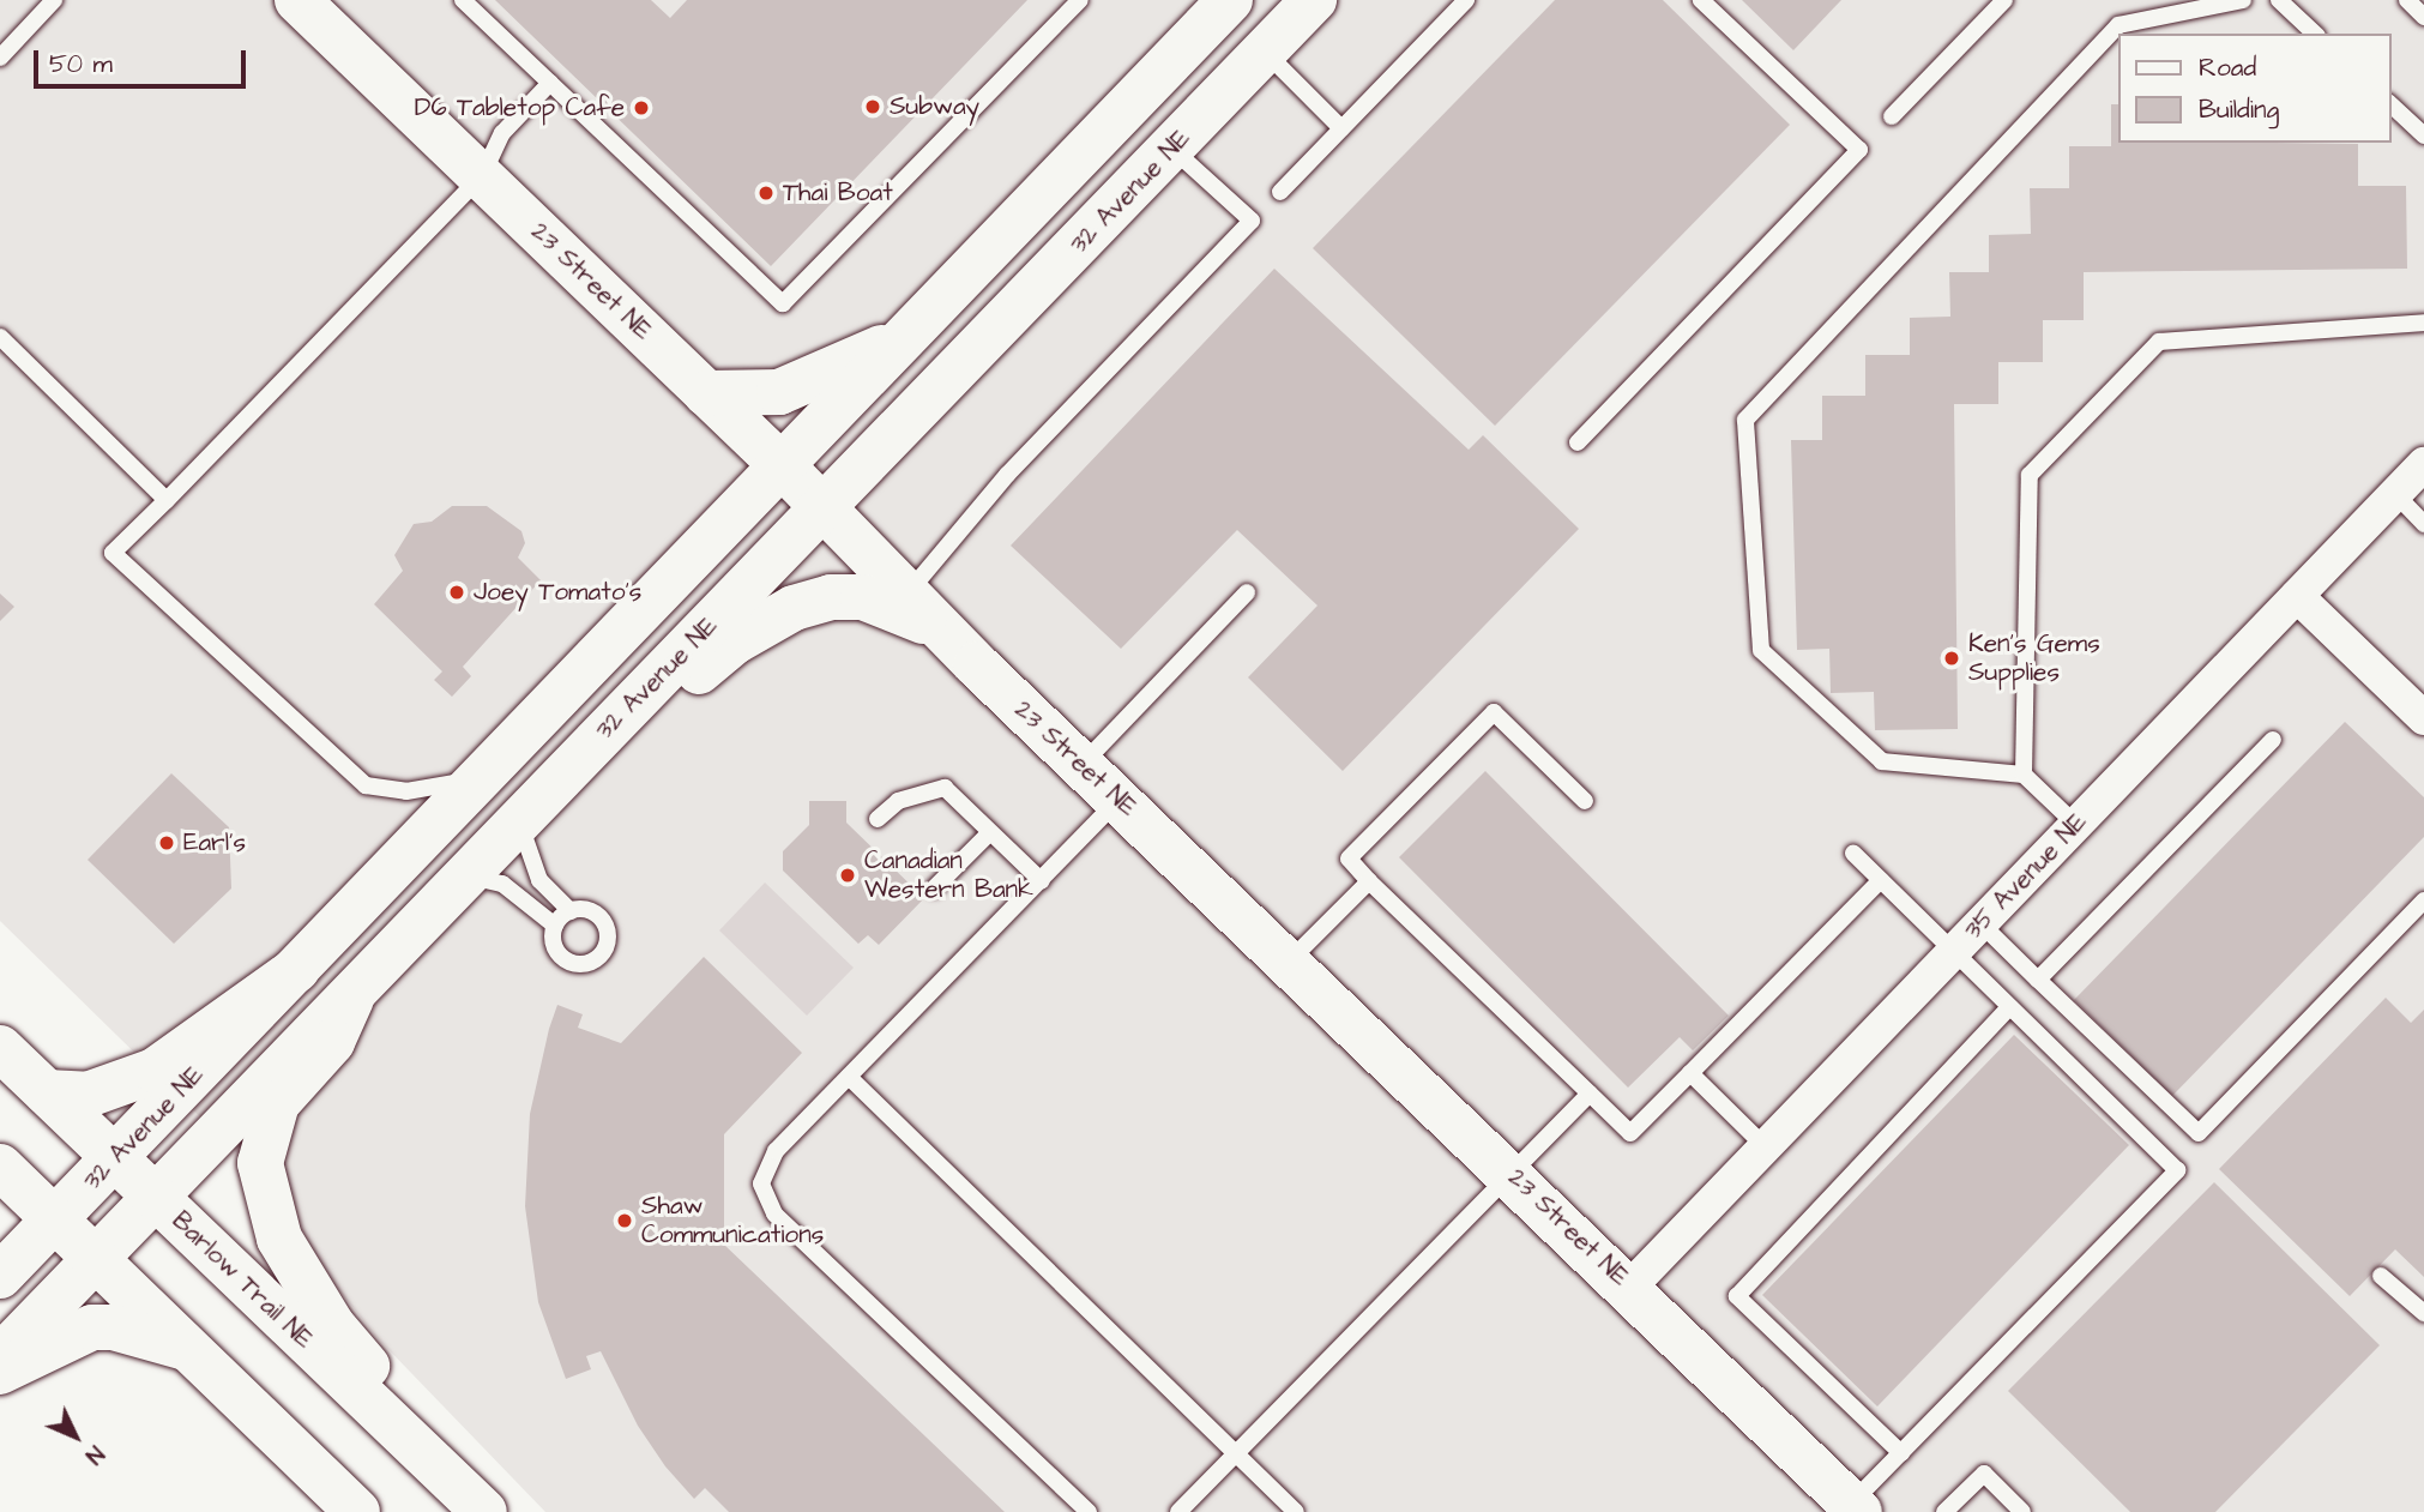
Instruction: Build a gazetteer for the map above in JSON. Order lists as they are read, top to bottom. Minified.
{"streets":{"main road":["32 Avenue NE","23 Street NE","Barlow Trail NE"],"street":["35 Avenue NE"]},"crossings":[["32 Avenue NE","23 Street NE"],["32 Avenue NE","Barlow Trail NE"],["23 Street NE","35 Avenue NE"]],"places":["Subway","D6 Tabletop Cafe","Thai Boat","Joey Tomato's","Ken's Gems Supplies","Earl's","Canadian Western Bank","Shaw Communications"],"legend":["Road","Building"],"scale_bar":"50 m","north":"bottom right"}
